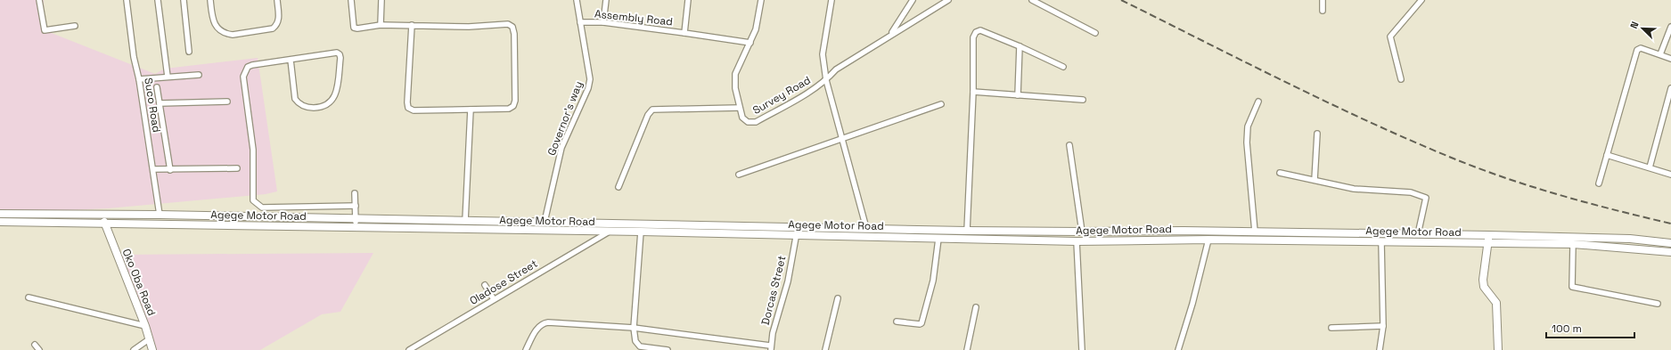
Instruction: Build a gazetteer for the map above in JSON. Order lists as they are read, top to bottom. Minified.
{"streets":{"main road":["Agege Motor Road","Oko Oba Road"],"street":["Assembly Road","Survey Road","Suco Road","Governor's way","Oladose Street","Dorcas Street"]},"crossings":[["Assembly Road","Survey Road"],["Assembly Road","Governor's way"],["Suco Road","Agege Motor Road"],["Governor's way","Agege Motor Road"],["Agege Motor Road","Oko Oba Road"],["Agege Motor Road","Oladose Street"],["Agege Motor Road","Dorcas Street"]],"scale_bar":"100 m","north":"top left"}
